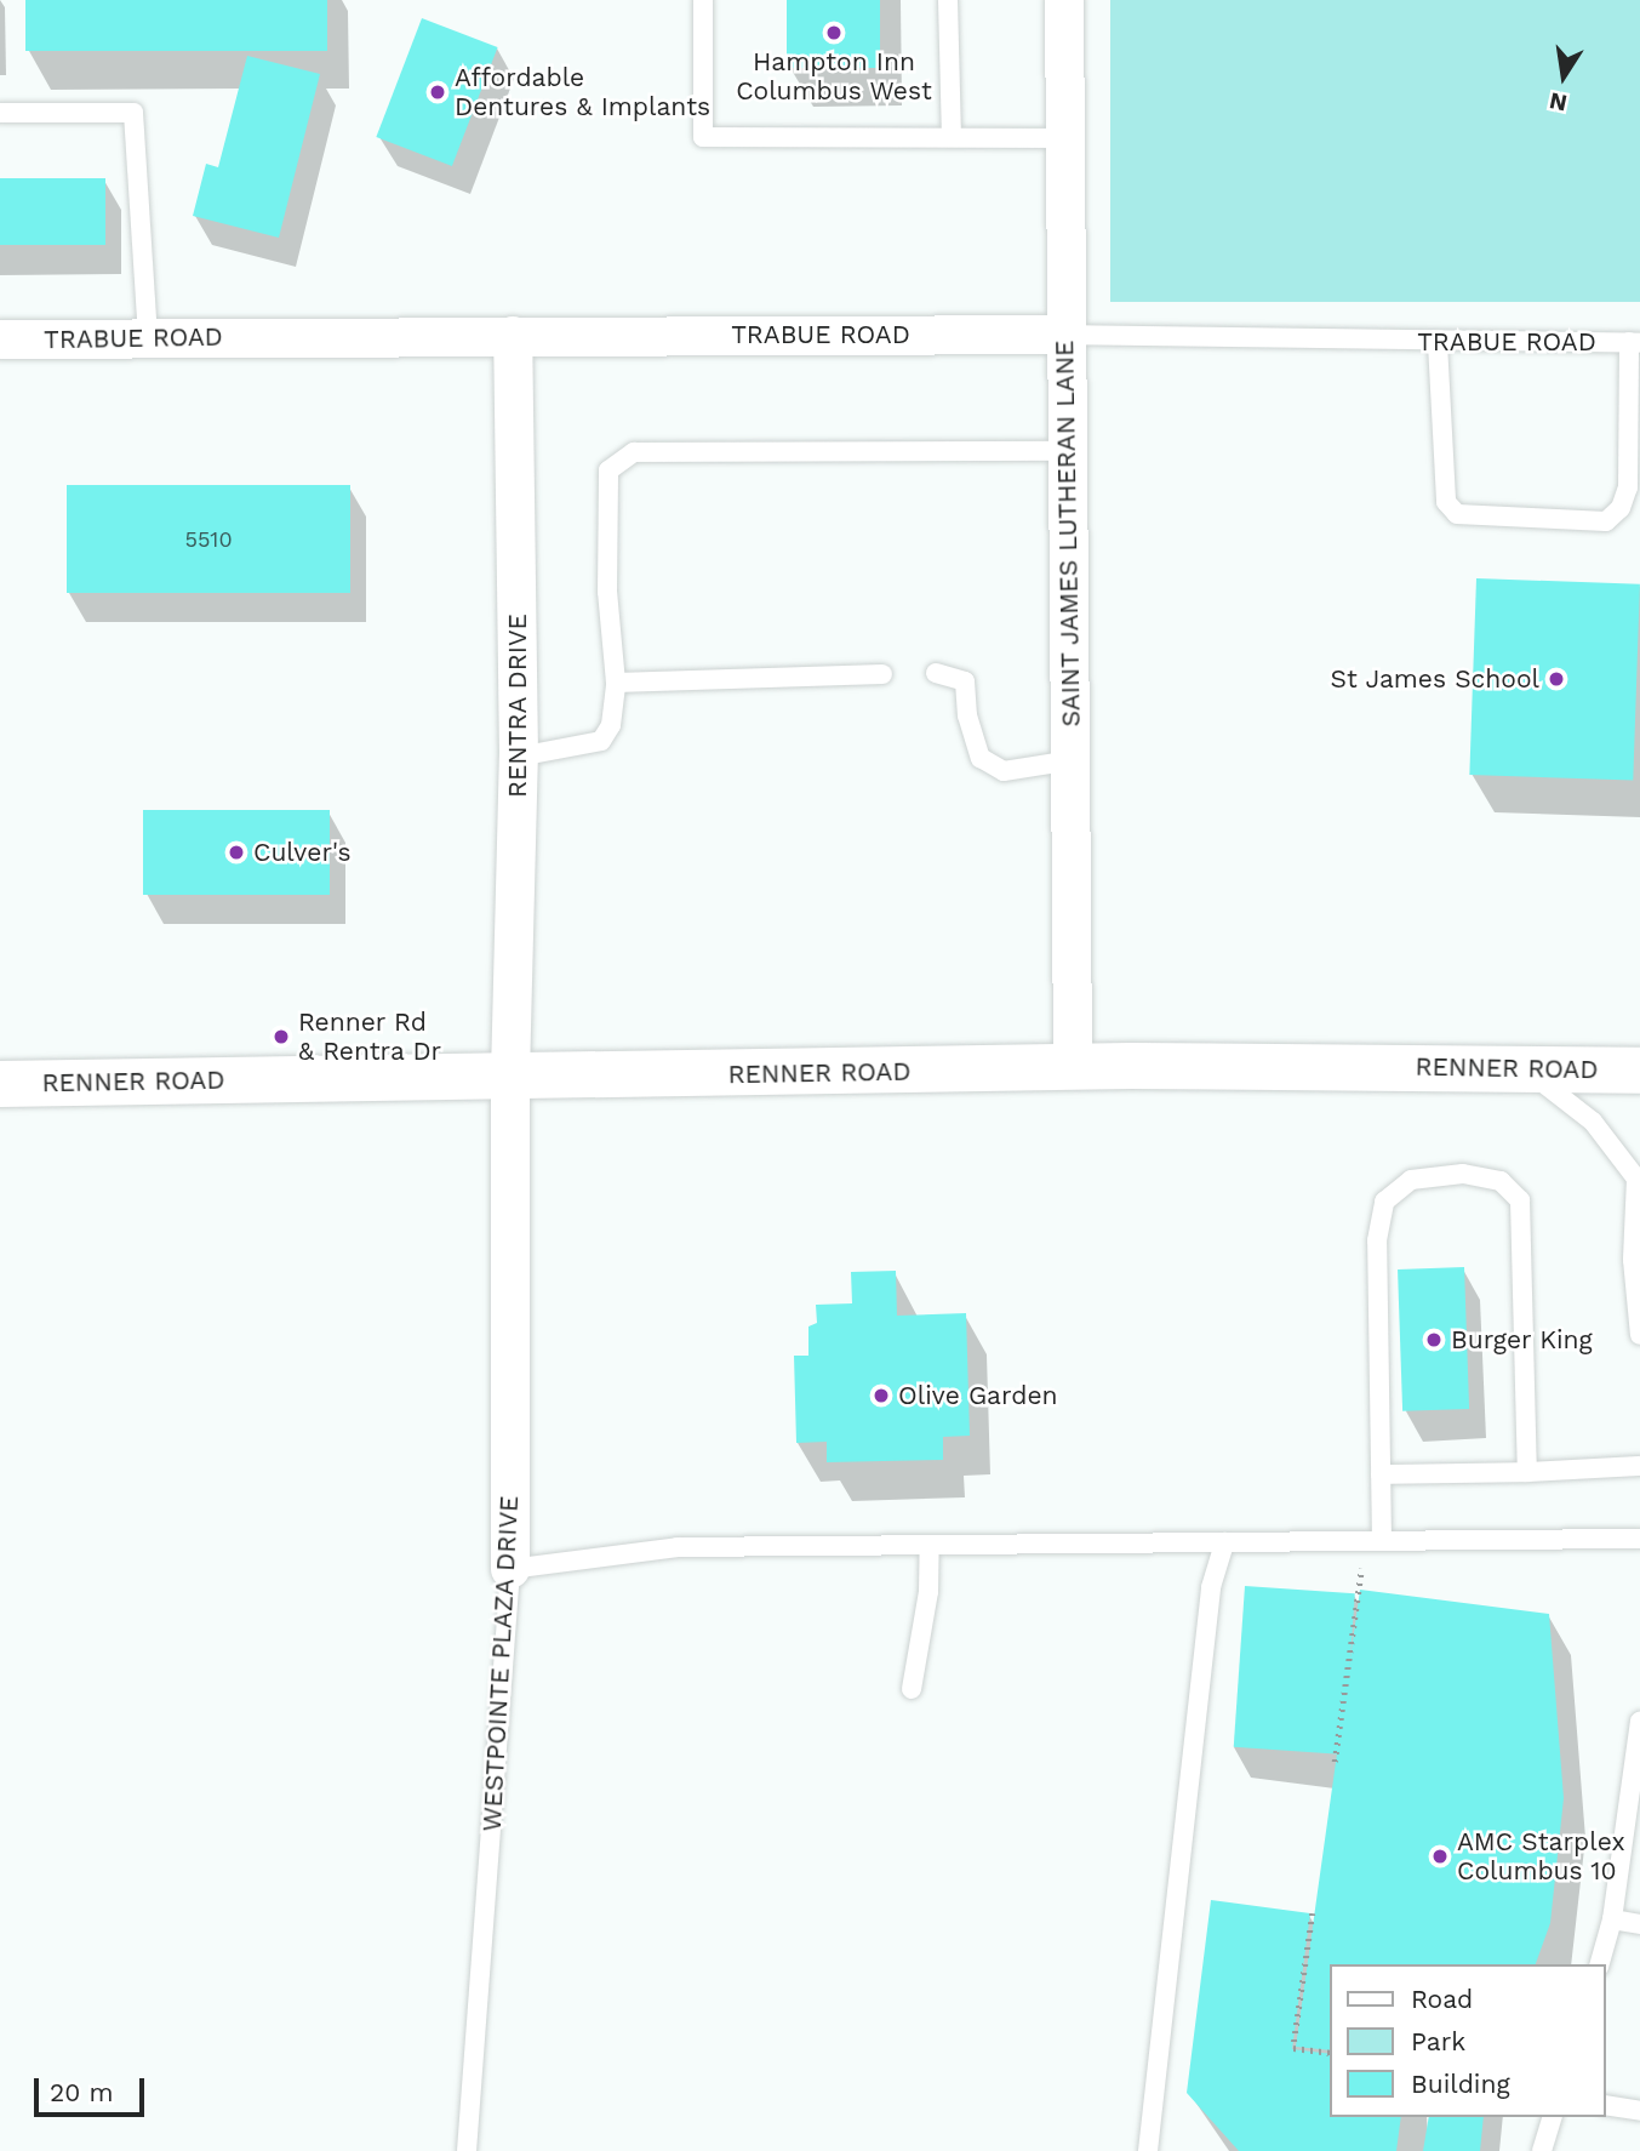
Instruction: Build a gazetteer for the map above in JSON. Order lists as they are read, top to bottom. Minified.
{"streets":{"main road":["RENNER ROAD"],"street":["TRABUE ROAD","SAINT JAMES LUTHERAN LANE","RENTRA DRIVE","WESTPOINTE PLAZA DRIVE"]},"crossings":[["TRABUE ROAD","SAINT JAMES LUTHERAN LANE"],["TRABUE ROAD","RENTRA DRIVE"],["SAINT JAMES LUTHERAN LANE","RENNER ROAD"],["RENTRA DRIVE","RENNER ROAD"],["RENTRA DRIVE","WESTPOINTE PLAZA DRIVE"],["RENNER ROAD","WESTPOINTE PLAZA DRIVE"]],"places":["Hampton Inn Columbus West","Affordable Dentures & Implants","St James School","Culver's","Renner Rd & Rentra Dr","Burger King","Olive Garden","AMC Starplex Columbus 10"],"house_numbers":["5510"],"legend":["Road","Park","Building"],"scale_bar":"20 m","north":"bottom"}
